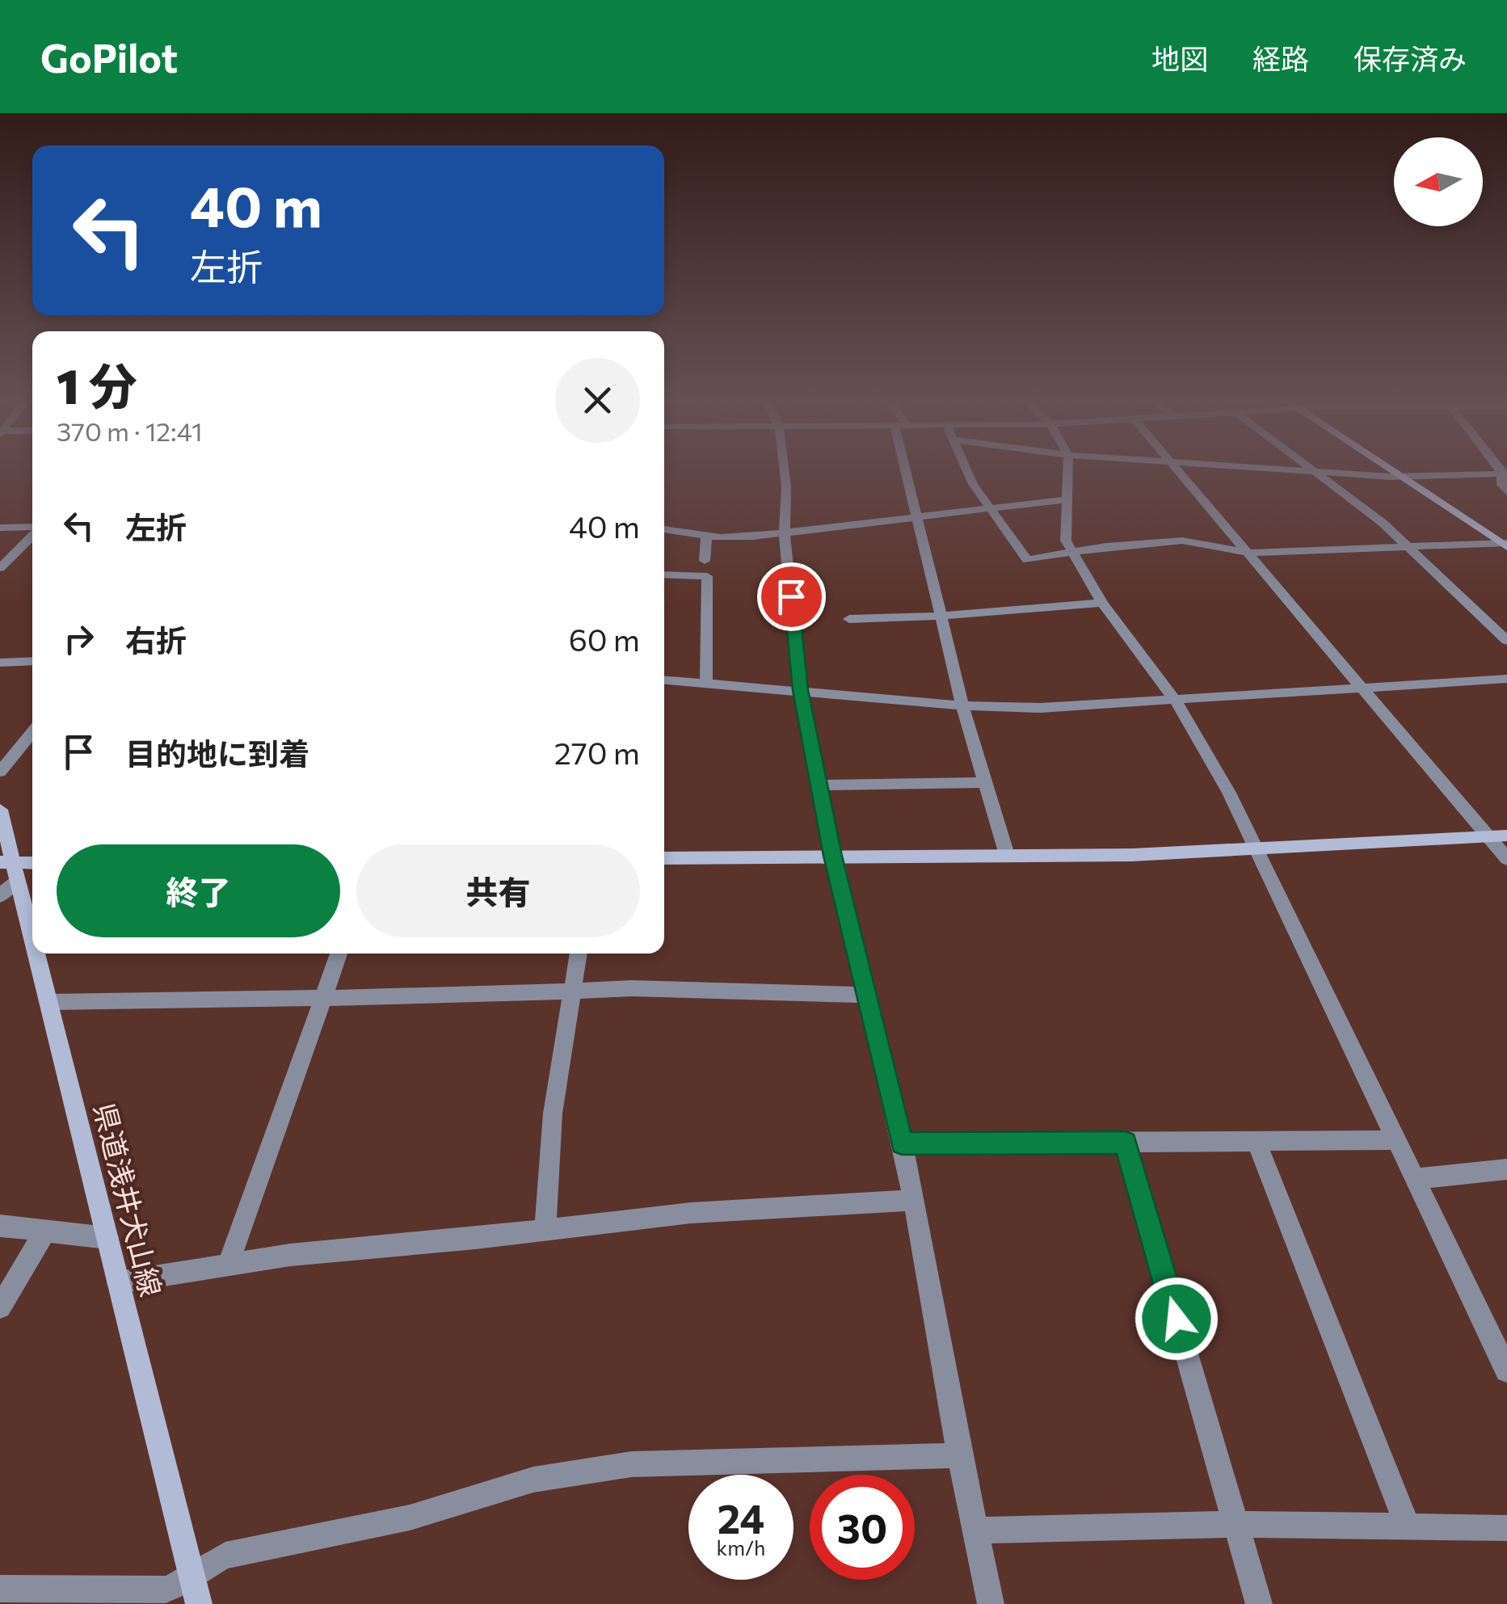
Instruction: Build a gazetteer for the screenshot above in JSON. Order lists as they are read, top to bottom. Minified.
{"streets":{"street":["県道浅井犬山線"]},"north":"left","page":{"header":"GoPilot","nav":["地図","経路","保存済み"],"turn":["40 m","左折"],"heading":["1 分","370 m · 12:41"],"list":[{"name":"左折","value":"40 m"},{"name":"右折","value":"60 m"},{"name":"目的地に到着","value":"270 m"}],"buttons":["終了","共有"],"speed":"24 km/h","limit":"30"}}
